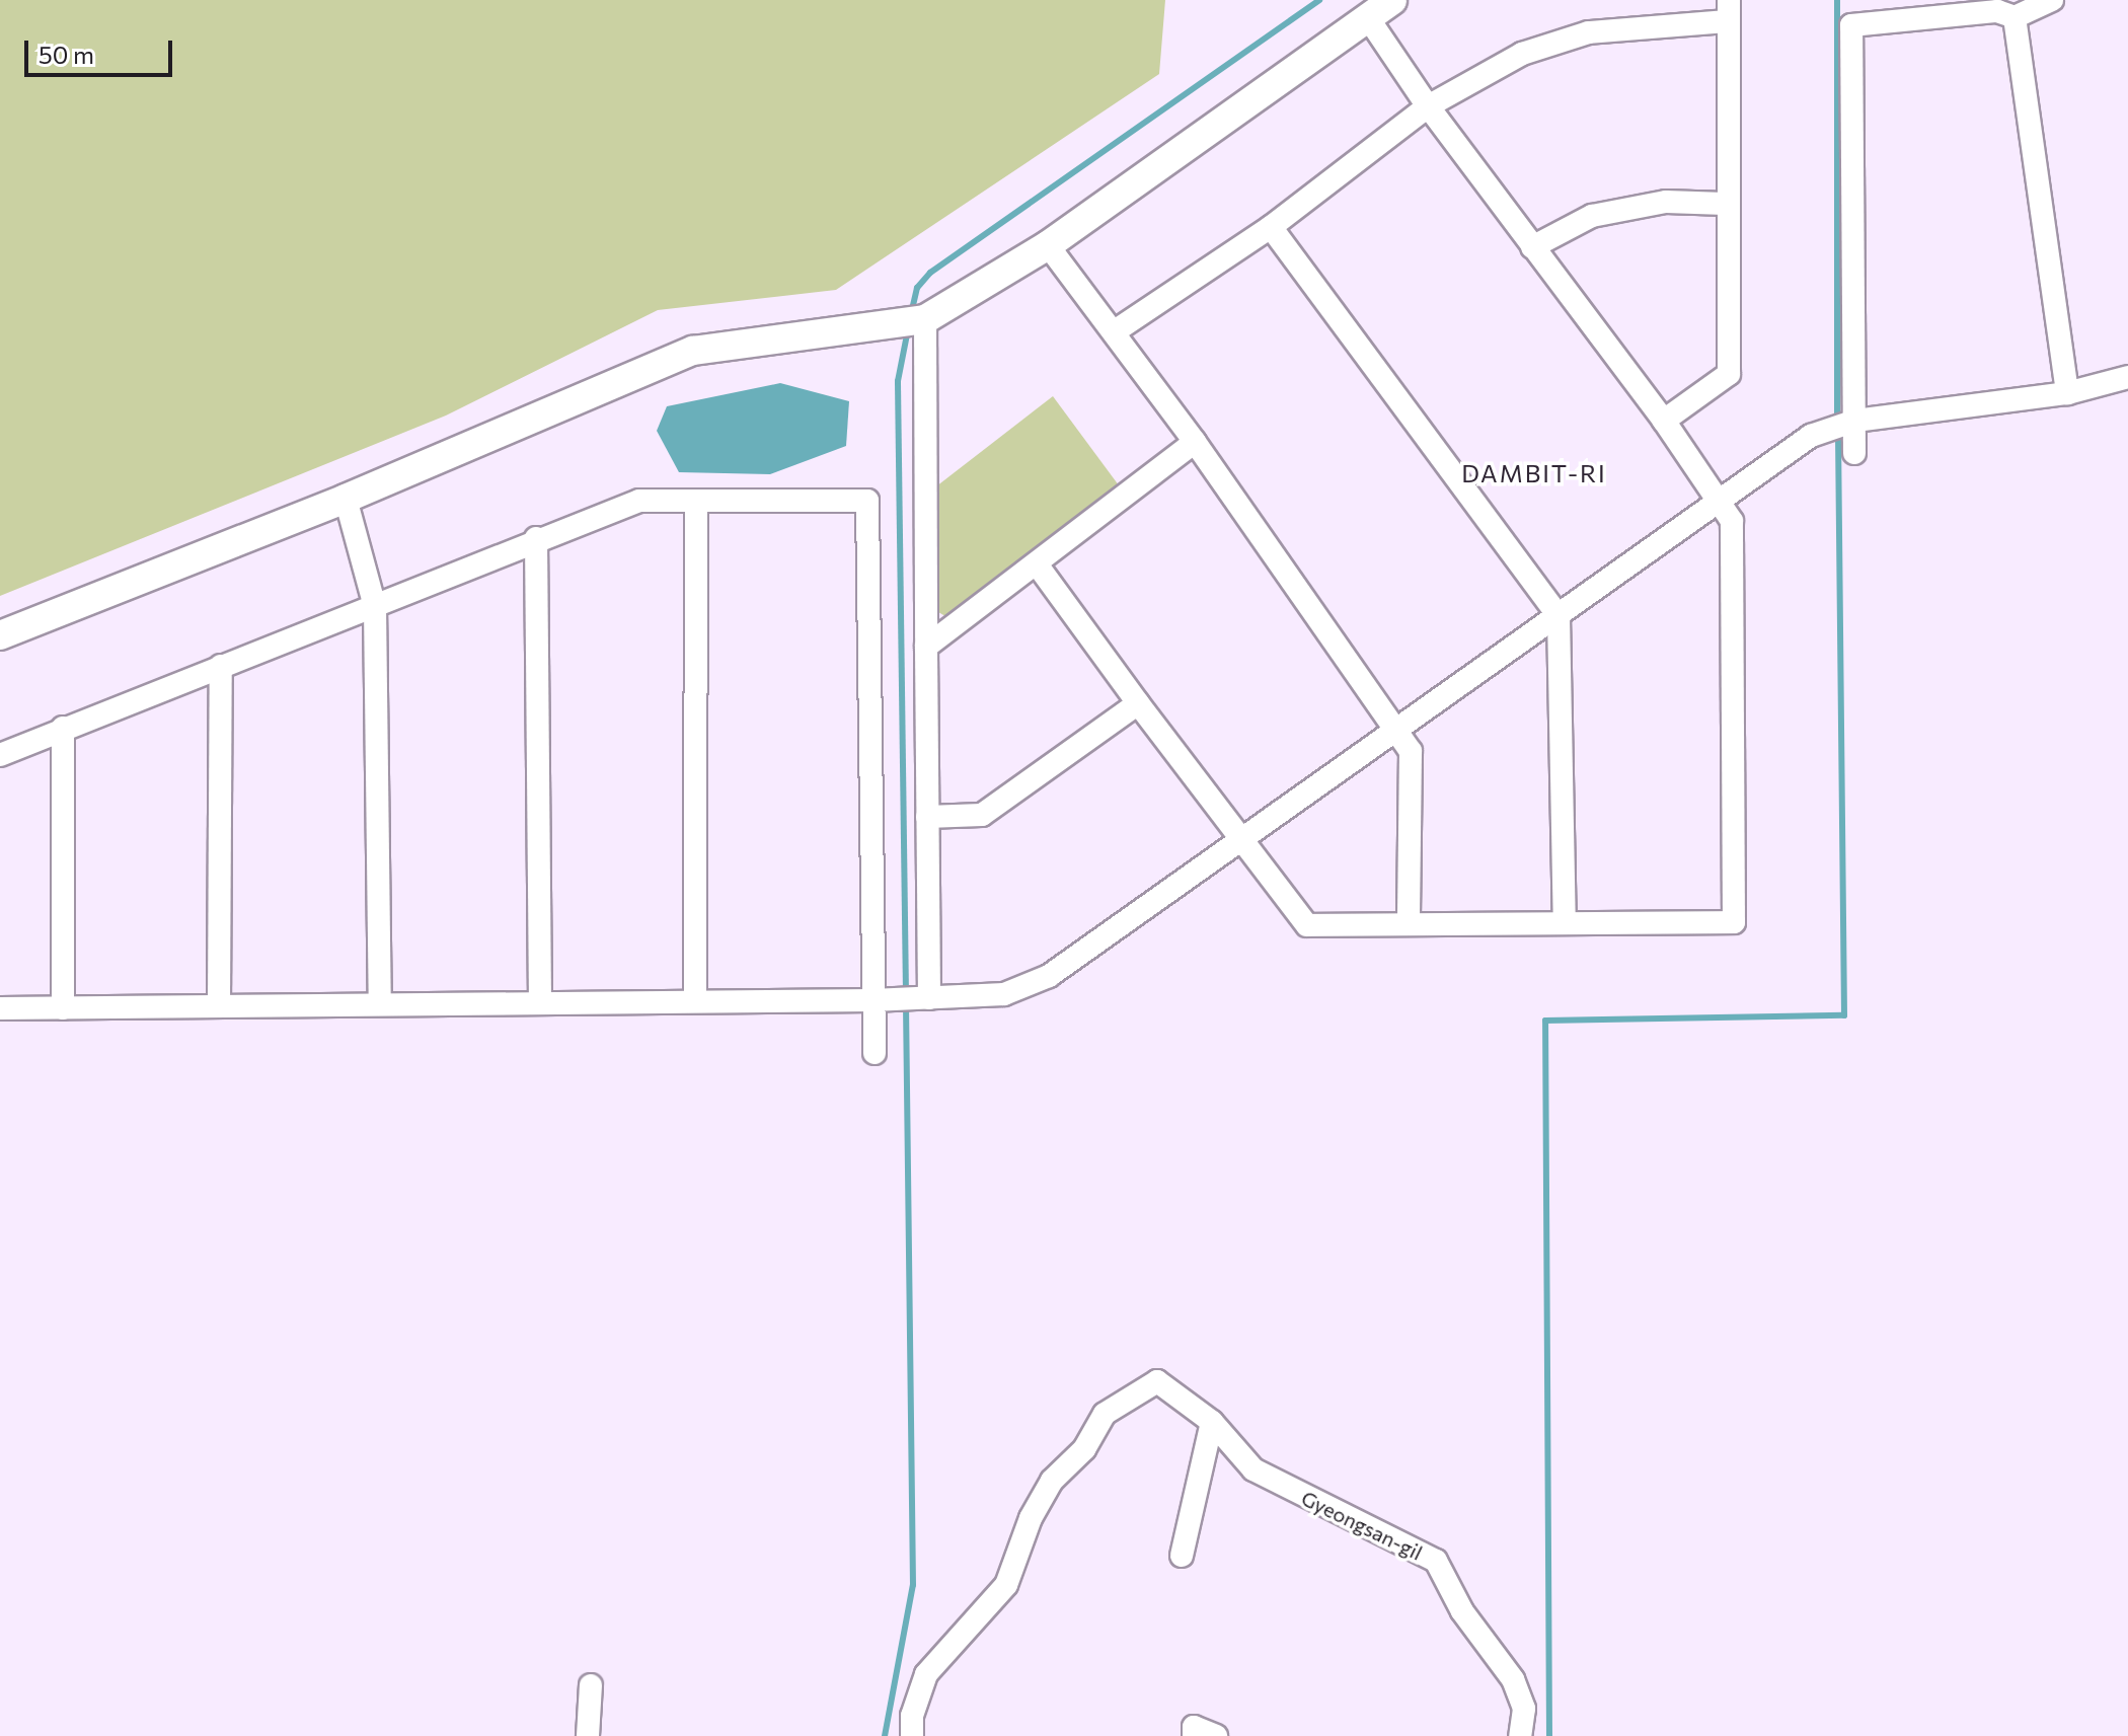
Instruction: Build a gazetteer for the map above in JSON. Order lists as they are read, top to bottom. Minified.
{"streets":{"street":["Gyeongsan-gil"]},"districts":["DAMBIT-RI"],"scale_bar":"50 m"}
